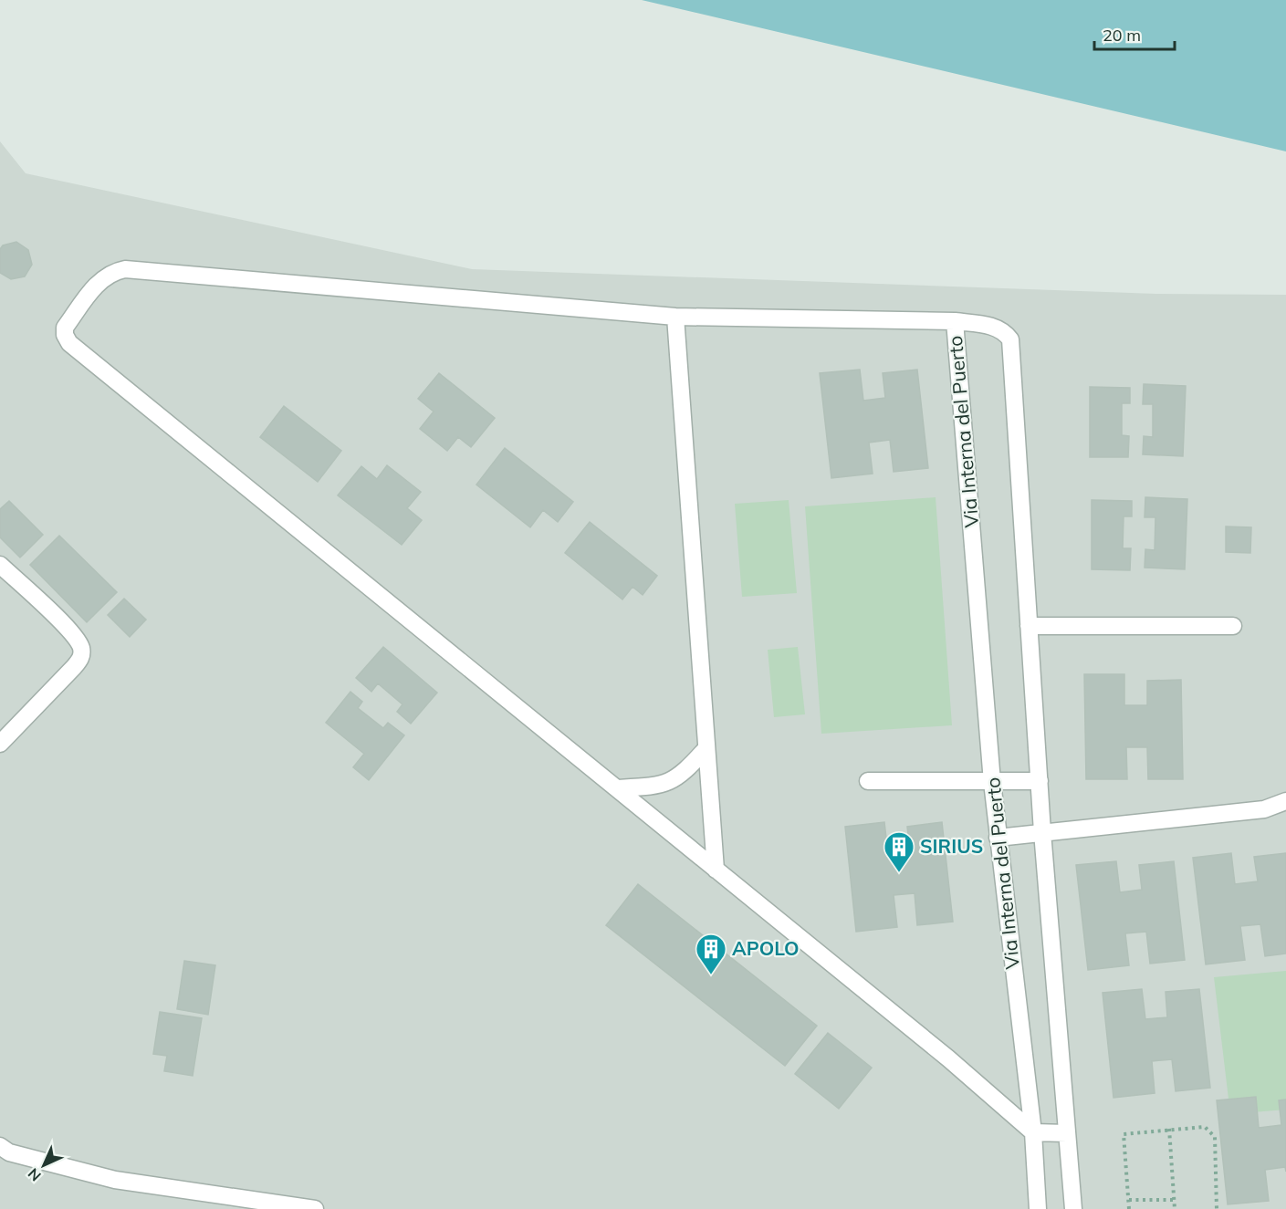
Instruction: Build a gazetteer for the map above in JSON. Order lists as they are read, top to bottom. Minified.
{"streets":{"street":["Via Interna del Puerto"]},"places":{"building":["SIRIUS","APOLO"]},"scale_bar":"20 m","north":"bottom left"}
